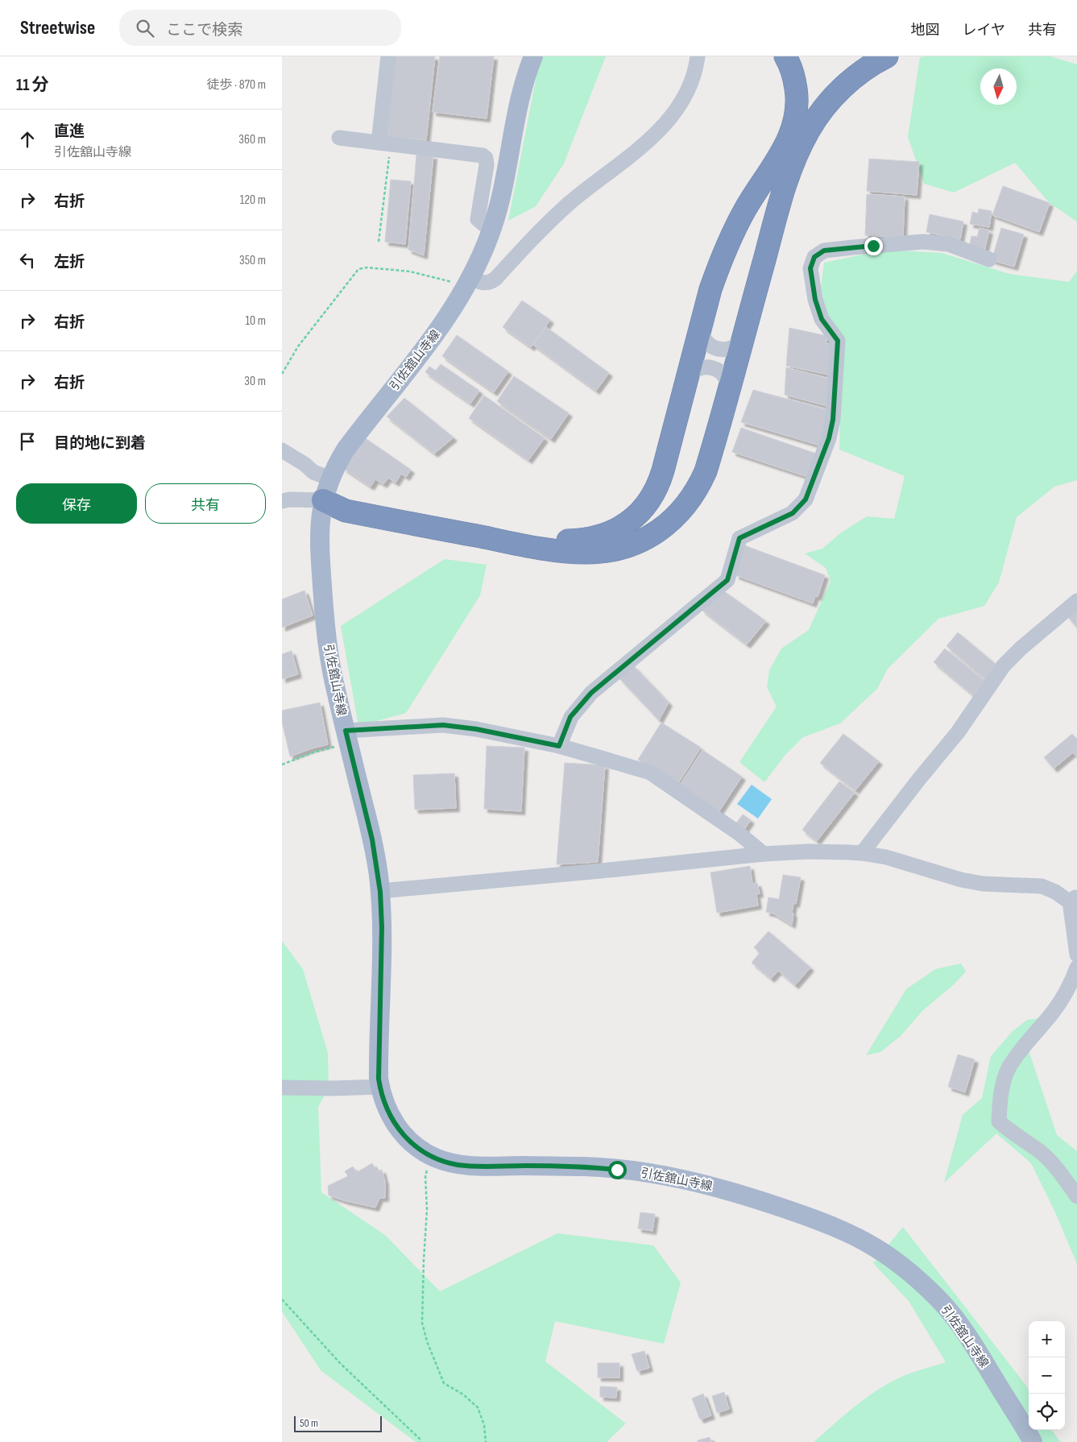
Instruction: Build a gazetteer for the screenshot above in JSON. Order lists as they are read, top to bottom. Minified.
{"streets":{"main road":["引佐舘山寺線"]},"scale_bar":"50 m","north":"bottom","page":{"header":"Streetwise","search":"ここで検索","nav":["地図","レイヤ","共有"],"heading":["11 分","徒歩 · 870 m"],"list":[["直進","引佐舘山寺線","360 m"],["右折","120 m"],["左折","350 m"],["右折","10 m"],["右折","30 m"],"目的地に到着"],"buttons":["保存","共有"],"map_buttons":["+","−"],"scale":"50 m"}}
